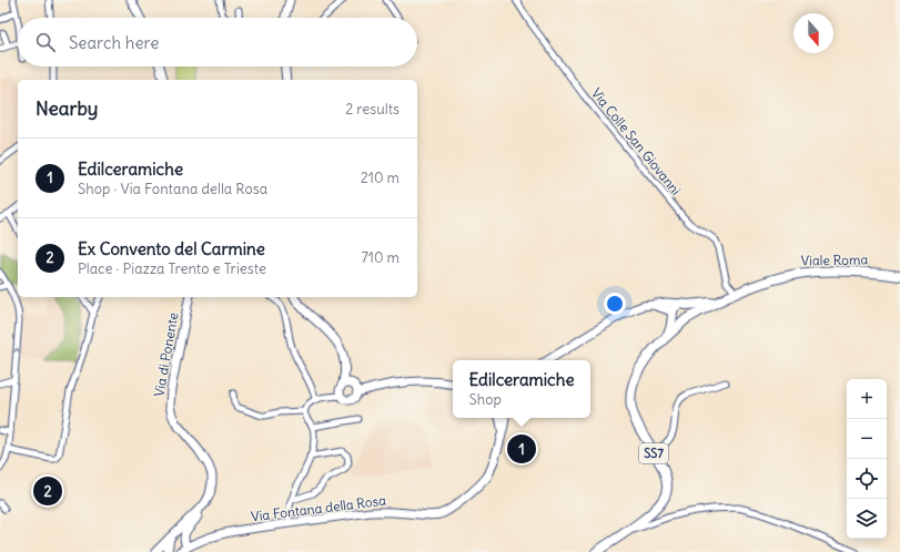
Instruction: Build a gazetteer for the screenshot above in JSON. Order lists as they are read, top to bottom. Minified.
{"streets":{"main road":["Viale Roma","Via di Ponente","SS7","Via Fontana della Rosa"],"street":["Via Colle San Giovanni"]},"crossings":[["Via Colle San Giovanni","Viale Roma"],["Via di Ponente","Via Fontana della Rosa"]],"north":"bottom","page":{"search":"Search here","heading":["Nearby","2 results"],"list":[{"mark":"1","name":"Edilceramiche","note":"Shop · Via Fontana della Rosa","value":"210 m"},{"mark":"2","name":"Ex Convento del Carmine","note":"Place · Piazza Trento e Trieste","value":"710 m"}],"popup":["Edilceramiche","Shop"],"map_buttons":["+","−"],"pins":["1","2"]}}
